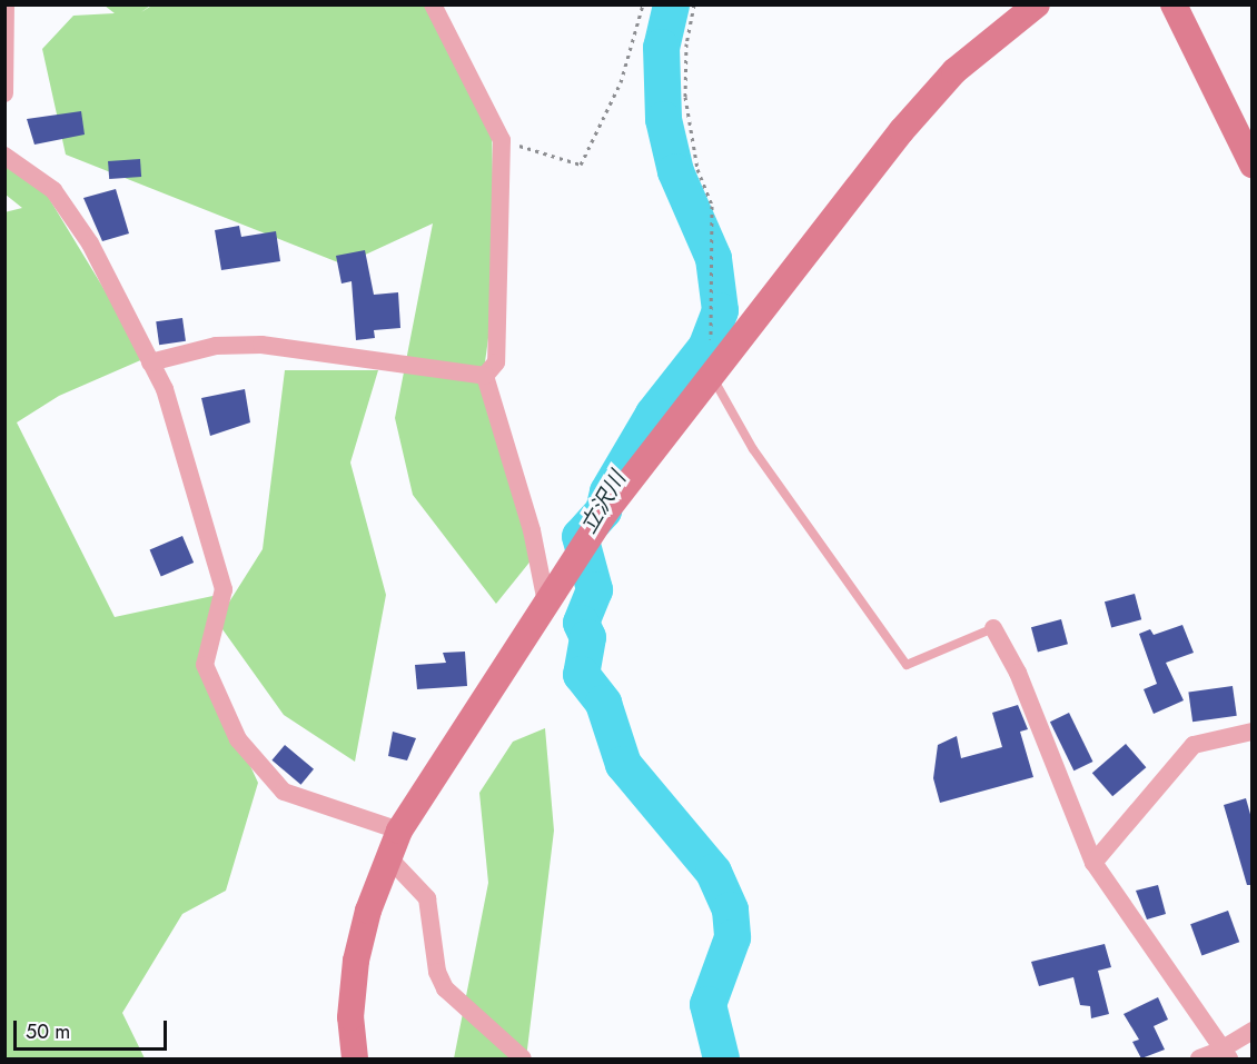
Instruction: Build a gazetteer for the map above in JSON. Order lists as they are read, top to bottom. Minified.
{"water":["立沢川"],"scale_bar":"50 m"}
